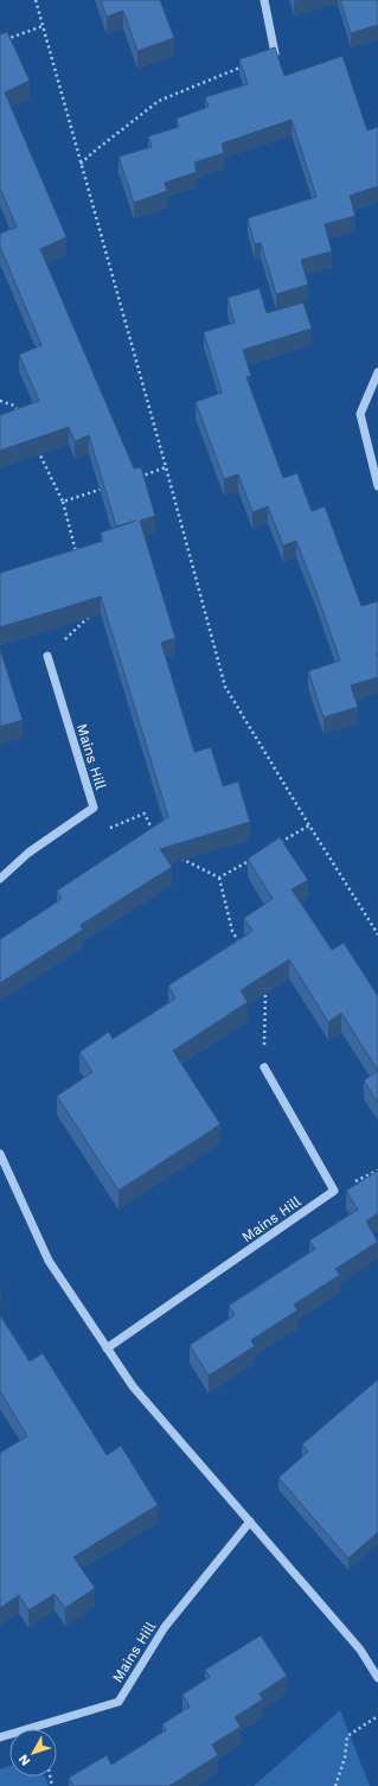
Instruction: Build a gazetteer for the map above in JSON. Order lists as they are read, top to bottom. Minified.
{"streets":{"street":["Mains Hill"]},"north":"bottom left"}
